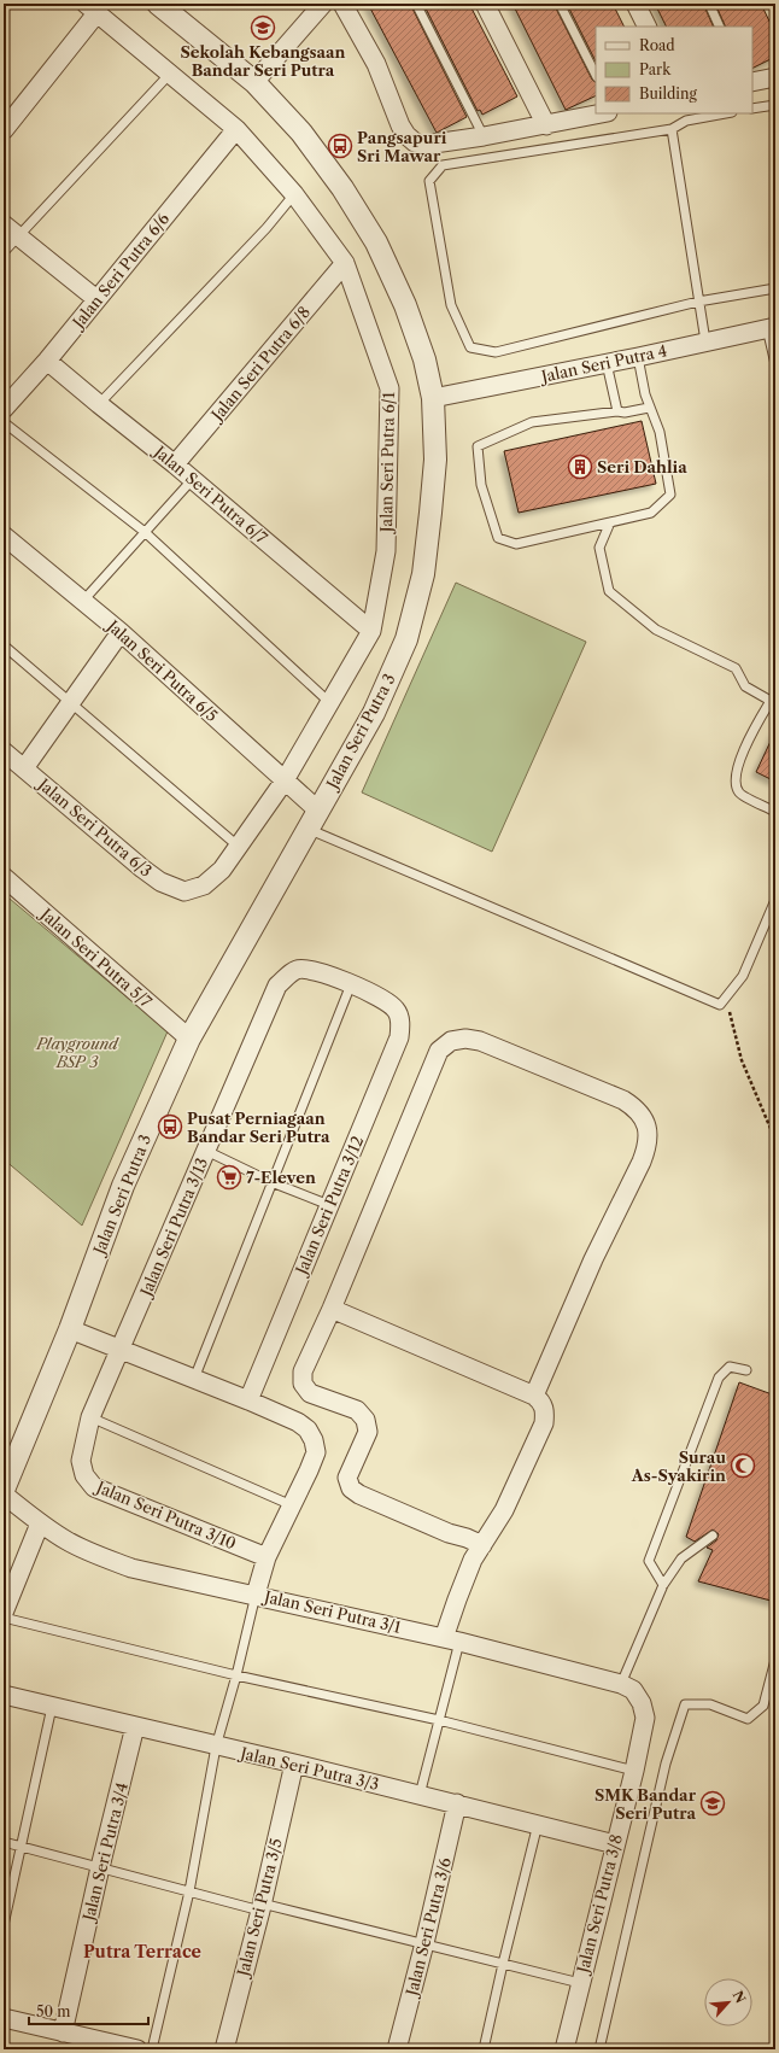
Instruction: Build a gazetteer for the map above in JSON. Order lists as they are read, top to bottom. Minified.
{"streets":{"street":["Jalan Seri Putra 6/6","Jalan Seri Putra 6/8","Jalan Seri Putra 4","Jalan Seri Putra 6/1","Jalan Seri Putra 6/7","Jalan Seri Putra 6/5","Jalan Seri Putra 3","Jalan Seri Putra 6/3","Jalan Seri Putra 5/7","Jalan Seri Putra 3/12","Jalan Seri Putra 3/13","Jalan Seri Putra 3/10","Jalan Seri Putra 3/1","Jalan Seri Putra 3/3","Jalan Seri Putra 3/4","Jalan Seri Putra 3/8","Jalan Seri Putra 3/5","Jalan Seri Putra 3/6"]},"crossings":[["Jalan Seri Putra 6/6","Jalan Seri Putra 6/1"],["Jalan Seri Putra 6/6","Jalan Seri Putra 6/7"],["Jalan Seri Putra 6/8","Jalan Seri Putra 6/1"],["Jalan Seri Putra 6/8","Jalan Seri Putra 6/7"],["Jalan Seri Putra 4","Jalan Seri Putra 3"],["Jalan Seri Putra 6/1","Jalan Seri Putra 6/7"],["Jalan Seri Putra 6/1","Jalan Seri Putra 6/5"],["Jalan Seri Putra 6/1","Jalan Seri Putra 6/3"],["Jalan Seri Putra 6/5","Jalan Seri Putra 3"],["Jalan Seri Putra 6/5","Jalan Seri Putra 6/3"],["Jalan Seri Putra 3","Jalan Seri Putra 5/7"],["Jalan Seri Putra 3/12","Jalan Seri Putra 3/13"],["Jalan Seri Putra 3/13","Jalan Seri Putra 3/10"],["Jalan Seri Putra 3/1","Jalan Seri Putra 3/8"],["Jalan Seri Putra 3/3","Jalan Seri Putra 3/4"],["Jalan Seri Putra 3/3","Jalan Seri Putra 3/8"],["Jalan Seri Putra 3/3","Jalan Seri Putra 3/5"],["Jalan Seri Putra 3/3","Jalan Seri Putra 3/6"]],"districts":["Putra Terrace"],"parks":["Playground BSP 3"],"places":{"school or university":["Sekolah Kebangsaan Bandar Seri Putra","SMK Bandar Seri Putra"],"bus stop":["Pangsapuri Sri Mawar","Pusat Perniagaan Bandar Seri Putra"],"building":["Seri Dahlia"],"supermarket":["7-Eleven"],"mosque":["Surau As-Syakirin"]},"legend":["Road","Park","Building"],"scale_bar":"50 m","north":"top right"}
